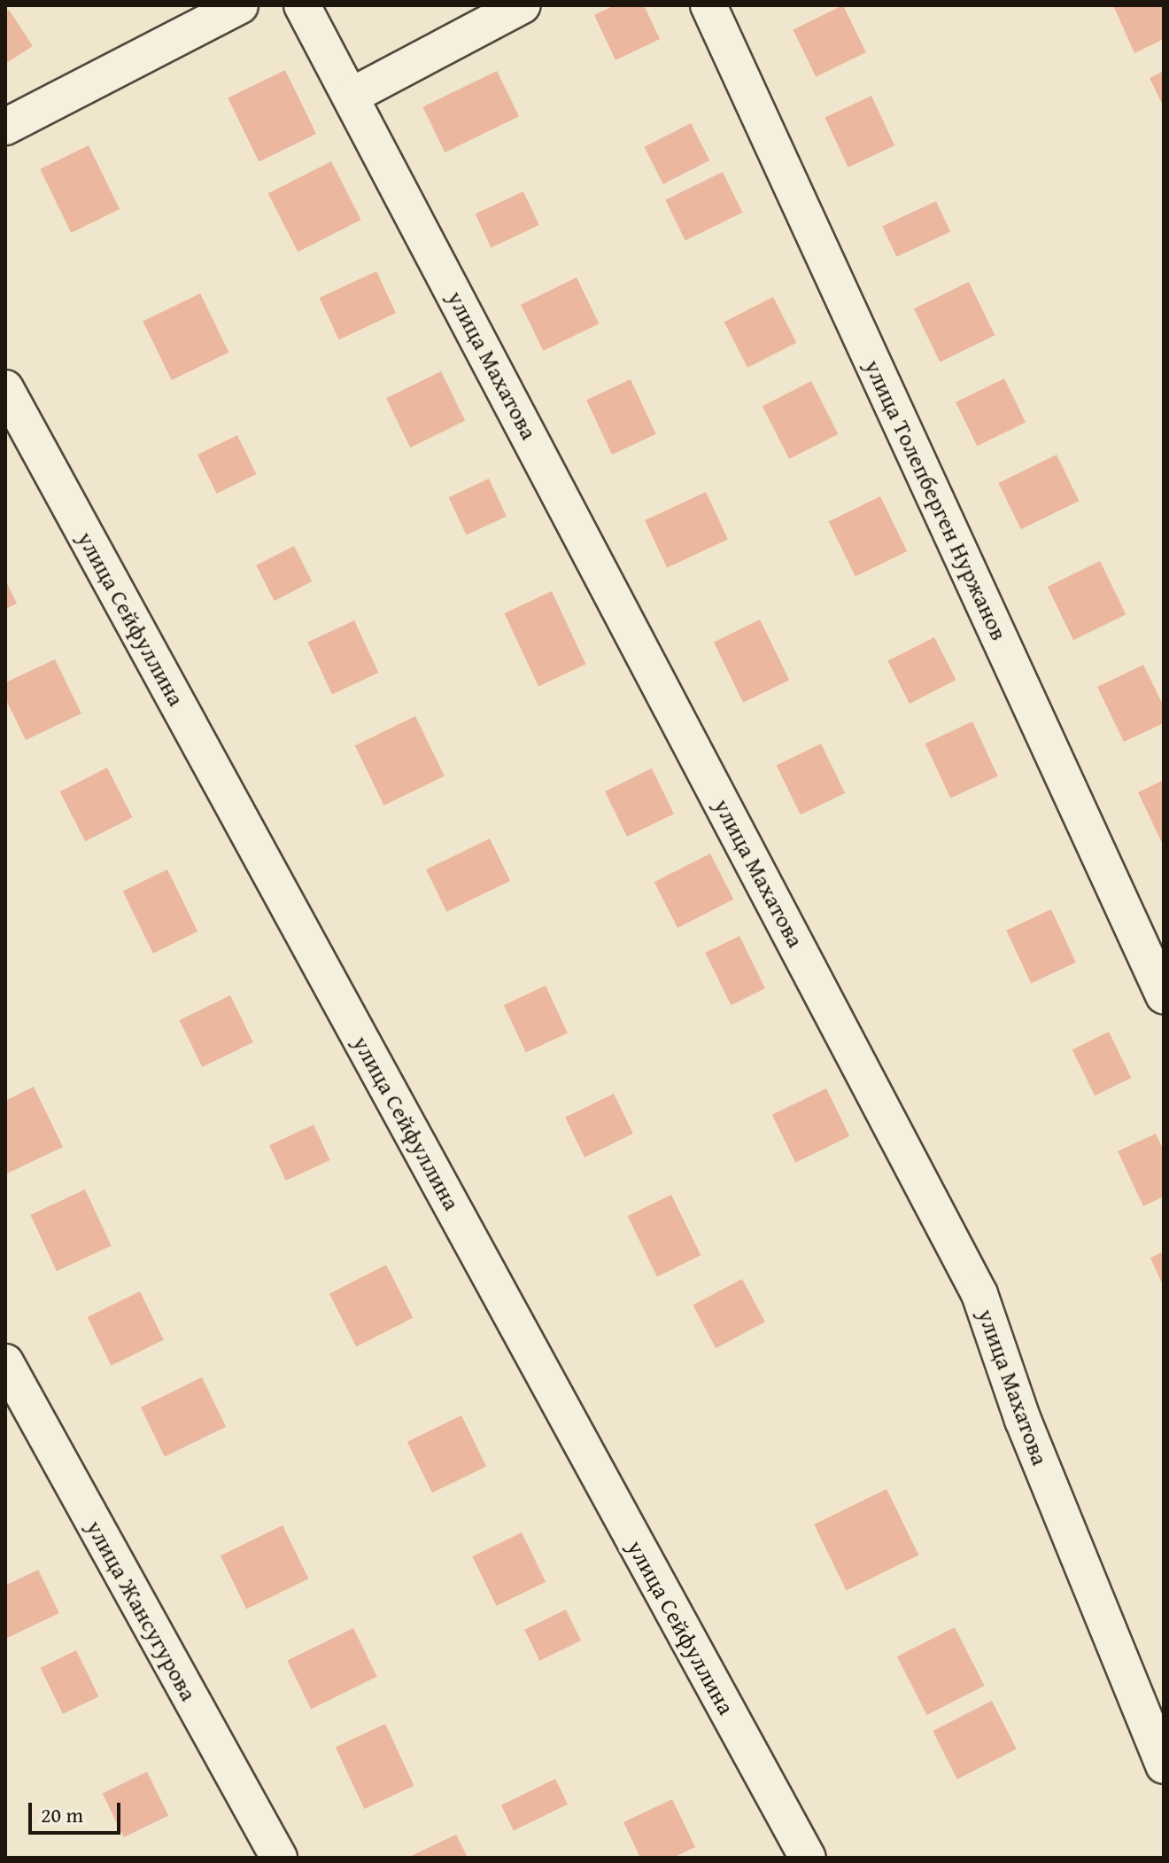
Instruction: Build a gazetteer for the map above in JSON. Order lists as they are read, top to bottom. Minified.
{"streets":{"street":["улица Махатова","улица Толепберген Нуржанов","улица Сейфуллина","улица Жансугурова"]},"scale_bar":"20 m"}
